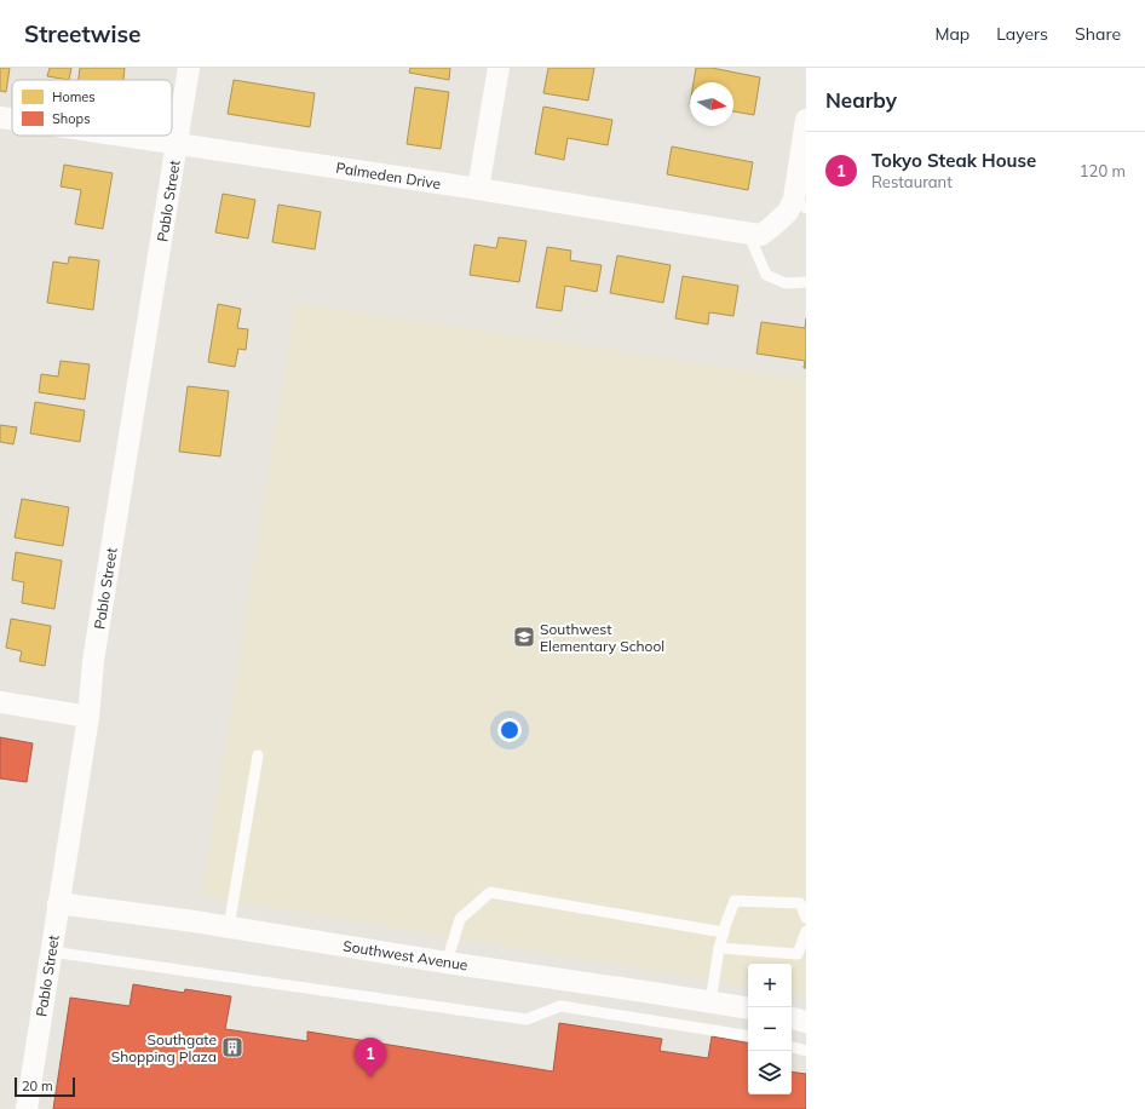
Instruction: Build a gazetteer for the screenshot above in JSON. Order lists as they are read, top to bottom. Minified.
{"streets":{"street":["Palmeden Drive","Pablo Street","Southwest Avenue"]},"crossings":[["Palmeden Drive","Pablo Street"],["Pablo Street","Southwest Avenue"]],"places":{"school or university":["Southwest Elementary School"],"building":["Southgate Shopping Plaza"]},"legend":["Homes","Shops"],"scale_bar":"20 m","north":"right","page":{"header":"Streetwise","nav":["Map","Layers","Share"],"heading":"Nearby","list":[{"mark":"1","name":"Tokyo Steak House","note":"Restaurant","value":"120 m"}],"map_buttons":["+","−"],"pins":"1","scale":"20 m"}}
